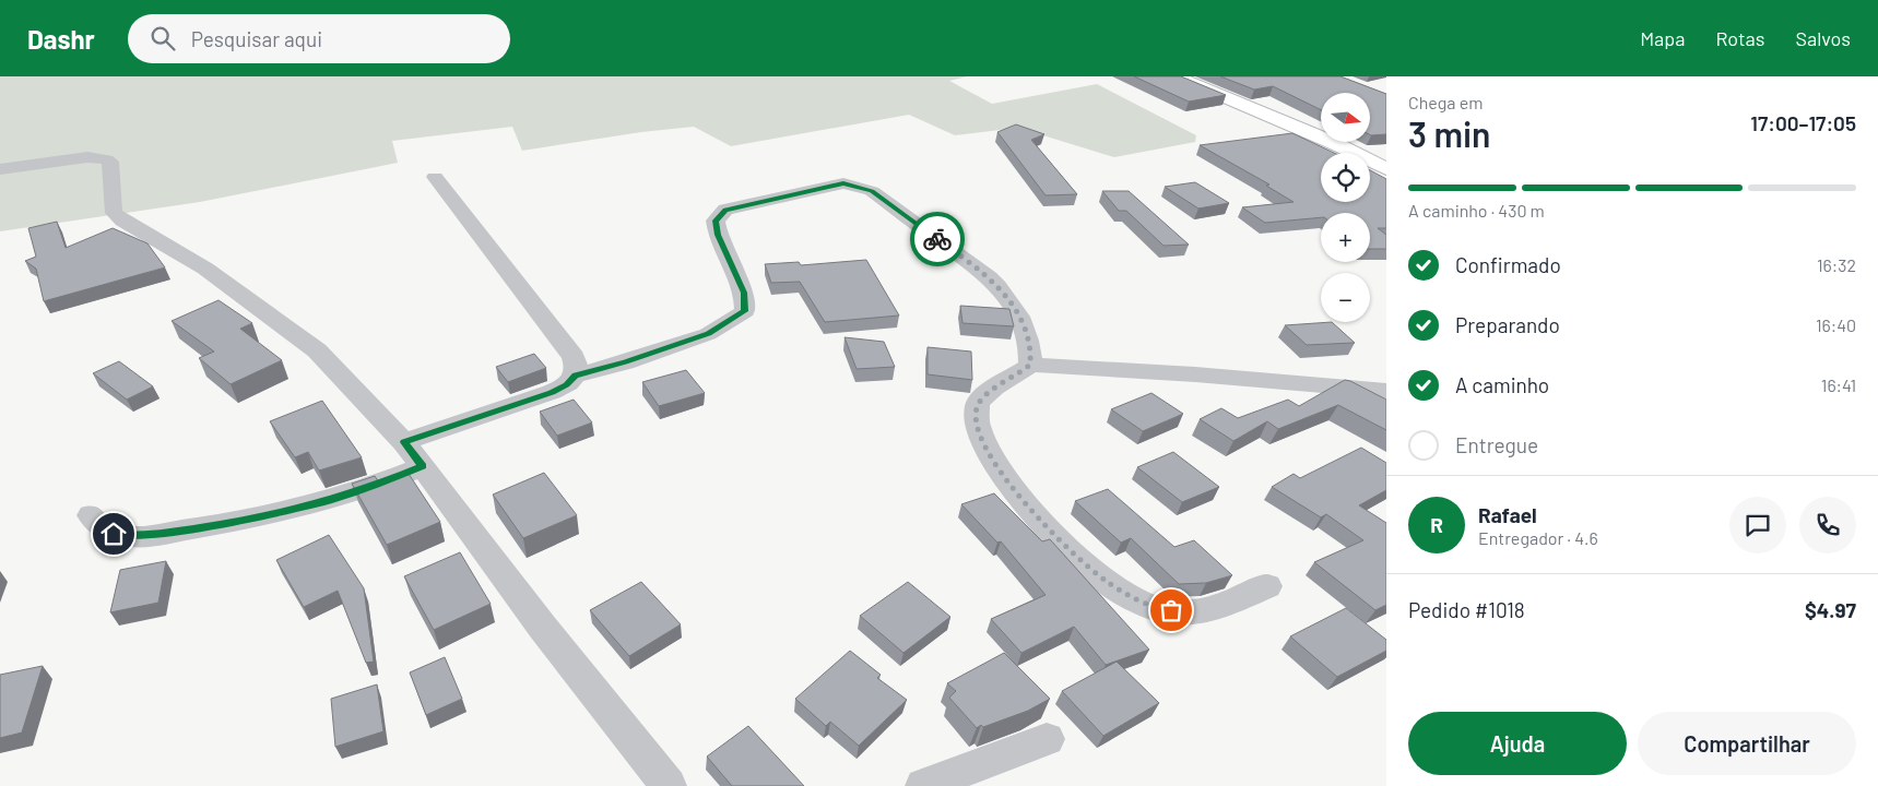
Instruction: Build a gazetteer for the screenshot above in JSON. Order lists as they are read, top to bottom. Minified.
{"north":"right","page":{"header":"Dashr","search":"Pesquisar aqui","nav":["Mapa","Rotas","Salvos"],"heading":["3 min","Chega em","17:00–17:05"],"panel":["Rafael","Entregador · 4.6","Pedido #1018","$4.97"],"map_buttons":["+","−"],"bar":"A caminho · 430 m","list":[["Confirmado","16:32"],["Preparando","16:40"],["A caminho","16:41"],"Entregue"],"round":"R","buttons":["Ajuda","Compartilhar"]}}
